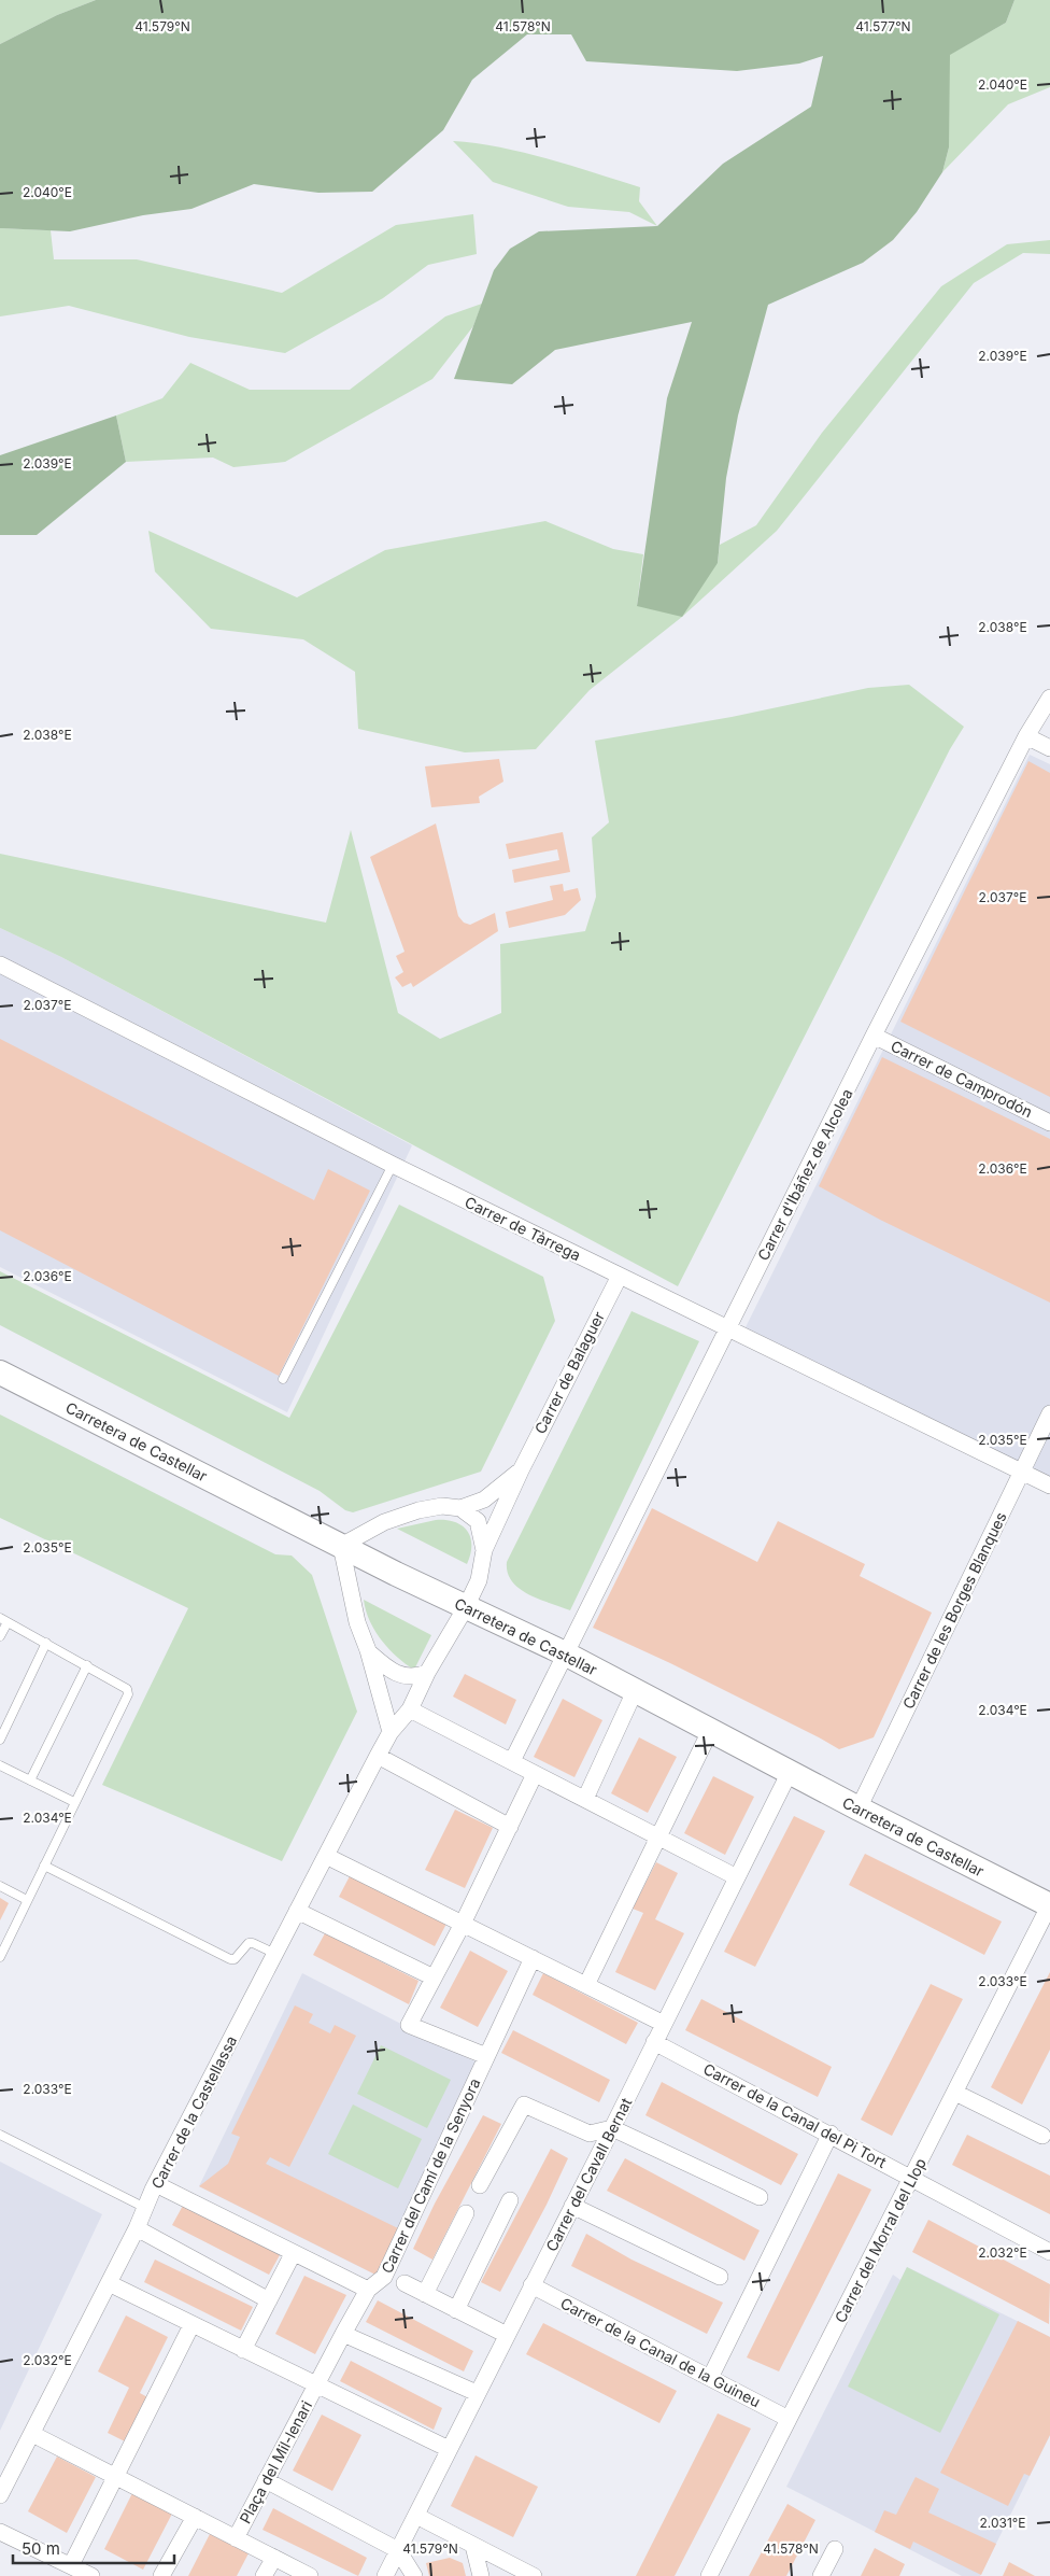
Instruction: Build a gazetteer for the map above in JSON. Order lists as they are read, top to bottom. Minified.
{"streets":{"street":["Carrer de Camprodón","Carrer d'Ibáñez de Alcolea","Carrer de Tàrrega","Carrer de Balaguer","Carretera de Castellar","Carrer de les Borges Blanques","Carrer de la Castellassa","Carrer de la Canal del Pi Tort","Carrer del Cavall Bernat","Carrer del Camí de la Senyora","Carrer del Morral del Llop","Carrer de la Canal de la Guineu","Plaça del Mil-lenari"]},"crossings":[["Carrer de Camprodón","Carrer d'Ibáñez de Alcolea"],["Carrer d'Ibáñez de Alcolea","Carrer de Tàrrega"],["Carrer d'Ibáñez de Alcolea","Carretera de Castellar"],["Carrer de Tàrrega","Carrer de Balaguer"],["Carrer de Tàrrega","Carrer de les Borges Blanques"],["Carrer de Balaguer","Carretera de Castellar"],["Carrer de Balaguer","Carrer de la Castellassa"],["Carretera de Castellar","Carrer de les Borges Blanques"],["Carretera de Castellar","Carrer de la Castellassa"],["Carretera de Castellar","Carrer del Cavall Bernat"],["Carretera de Castellar","Carrer del Morral del Llop"],["Carrer de la Castellassa","Plaça del Mil-lenari"],["Carrer de la Canal del Pi Tort","Carrer del Cavall Bernat"],["Carrer de la Canal del Pi Tort","Carrer del Morral del Llop"],["Carrer del Cavall Bernat","Carrer de la Canal de la Guineu"],["Carrer del Cavall Bernat","Plaça del Mil-lenari"],["Carrer del Camí de la Senyora","Plaça del Mil-lenari"],["Carrer del Morral del Llop","Carrer de la Canal de la Guineu"]],"scale_bar":"50 m","coordinates":["41.579°N","41.578°N","41.577°N","2.040°E","2.039°E","2.038°E","2.037°E","2.036°E","2.035°E","2.034°E","2.033°E","2.032°E","2.031°E"]}
